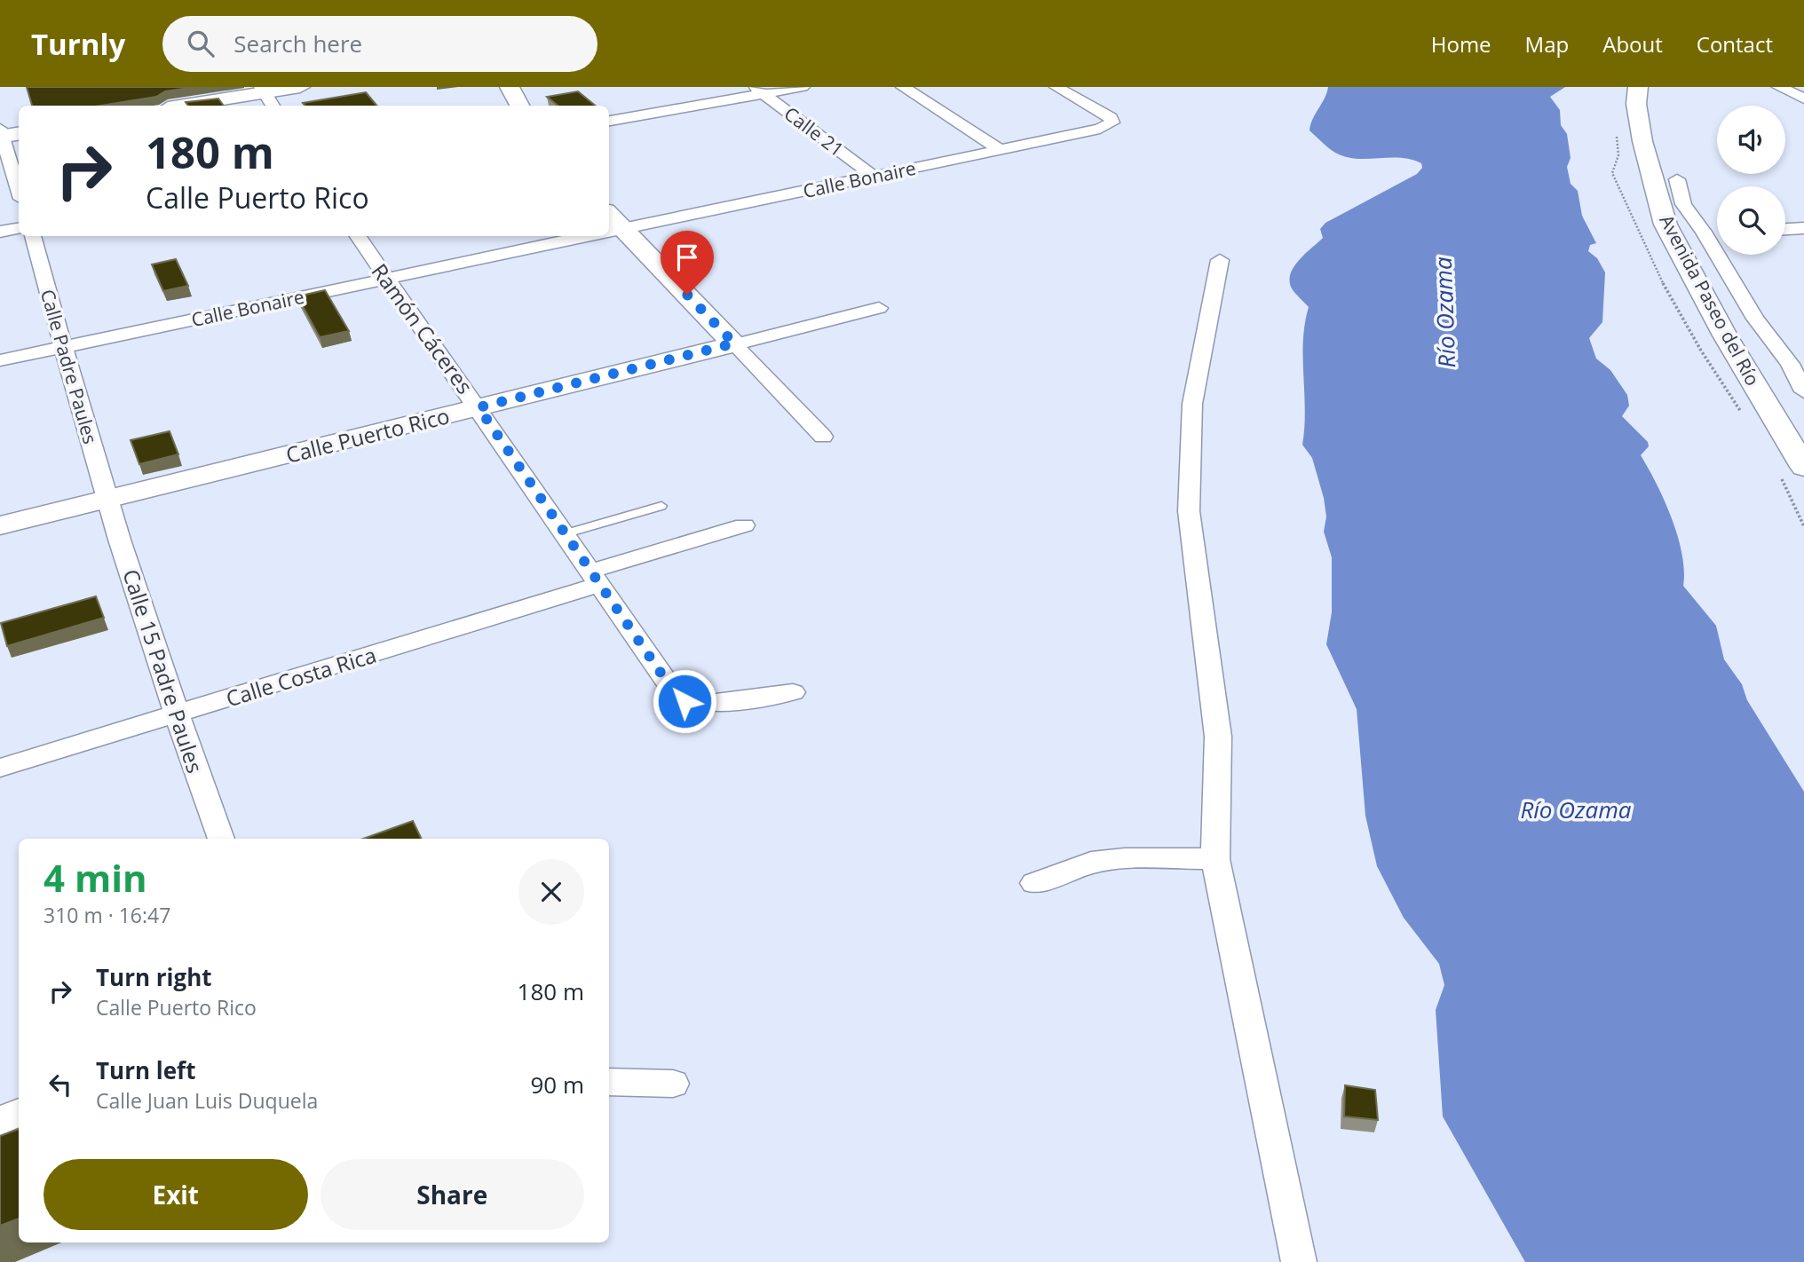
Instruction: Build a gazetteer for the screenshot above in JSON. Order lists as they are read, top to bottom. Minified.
{"streets":{"street":["Calle 21","Calle Bonaire","Avenida Paseo del Río","Ramón Cáceres","Calle Padre Paules","Calle Puerto Rico","Calle 15 Padre Paules","Calle Costa Rica"]},"crossings":[["Calle 21","Calle Bonaire"],["Calle Bonaire","Ramón Cáceres"],["Calle Bonaire","Calle Padre Paules"],["Ramón Cáceres","Calle Puerto Rico"],["Ramón Cáceres","Calle Costa Rica"],["Calle Padre Paules","Calle Puerto Rico"],["Calle Padre Paules","Calle 15 Padre Paules"],["Calle Puerto Rico","Calle 15 Padre Paules"],["Calle 15 Padre Paules","Calle Costa Rica"]],"water":["Río Ozama"],"page":{"header":"Turnly","search":"Search here","nav":["Home","Map","About","Contact"],"turn":["180 m","Calle Puerto Rico"],"heading":["4 min","310 m · 16:47"],"list":[{"name":"Turn right","note":"Calle Puerto Rico","value":"180 m"},{"name":"Turn left","note":"Calle Juan Luis Duquela","value":"90 m"}],"buttons":["Exit","Share"]}}
